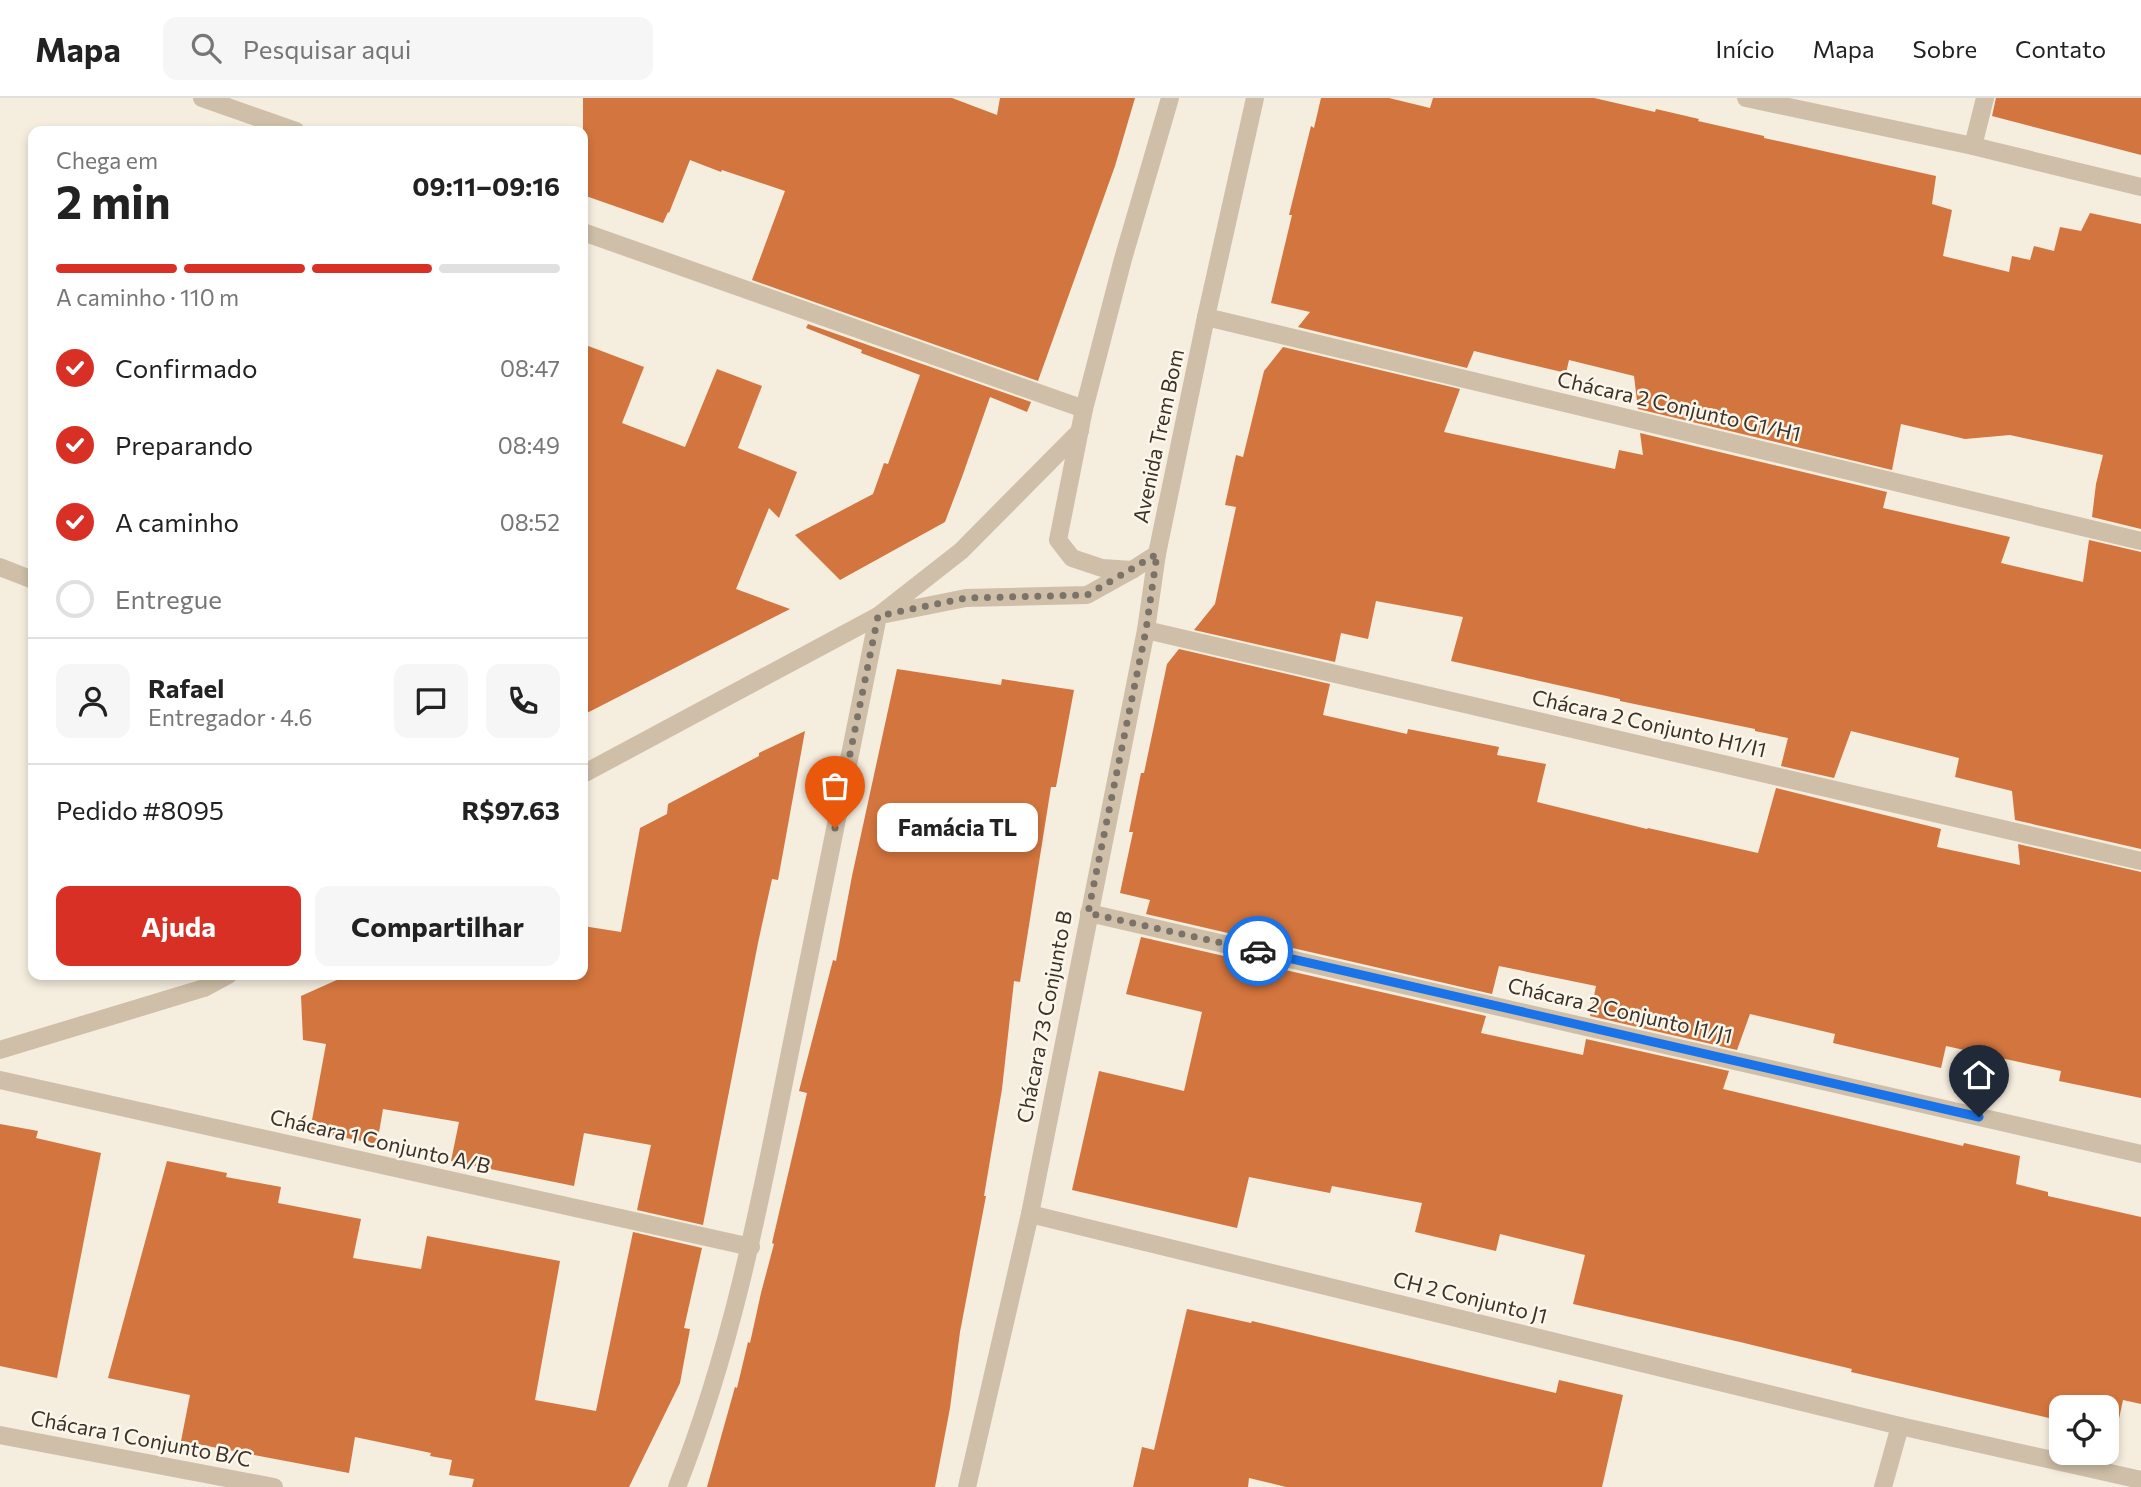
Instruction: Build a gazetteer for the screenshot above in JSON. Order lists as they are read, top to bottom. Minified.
{"streets":{"street":["Chácara 2 Conjunto G1/H1","Avenida Trem Bom","Chácara 2 Conjunto H1/I1","Chácara 2 Conjunto I1/J1","Chácara 73 Conjunto B","Chácara 1 Conjunto A/B","CH 2 Conjunto J1","Chácara 1 Conjunto B/C"]},"crossings":[["Chácara 2 Conjunto G1/H1","Avenida Trem Bom"],["Avenida Trem Bom","Chácara 73 Conjunto B"],["Chácara 2 Conjunto H1/I1","Chácara 73 Conjunto B"],["Chácara 2 Conjunto I1/J1","Chácara 73 Conjunto B"],["Chácara 73 Conjunto B","CH 2 Conjunto J1"]],"places":["Famácia TL"],"page":{"header":"Mapa","search":"Pesquisar aqui","nav":["Início","Mapa","Sobre","Contato"],"heading":["2 min","Chega em","09:11–09:16"],"panel":["Rafael","Entregador · 4.6","Pedido #8095","R$97.63"],"bar":"A caminho · 110 m","list":[["Confirmado","08:47"],["Preparando","08:49"],["A caminho","08:52"],"Entregue"],"bubble":"Famácia TL","buttons":["Ajuda","Compartilhar"]}}
